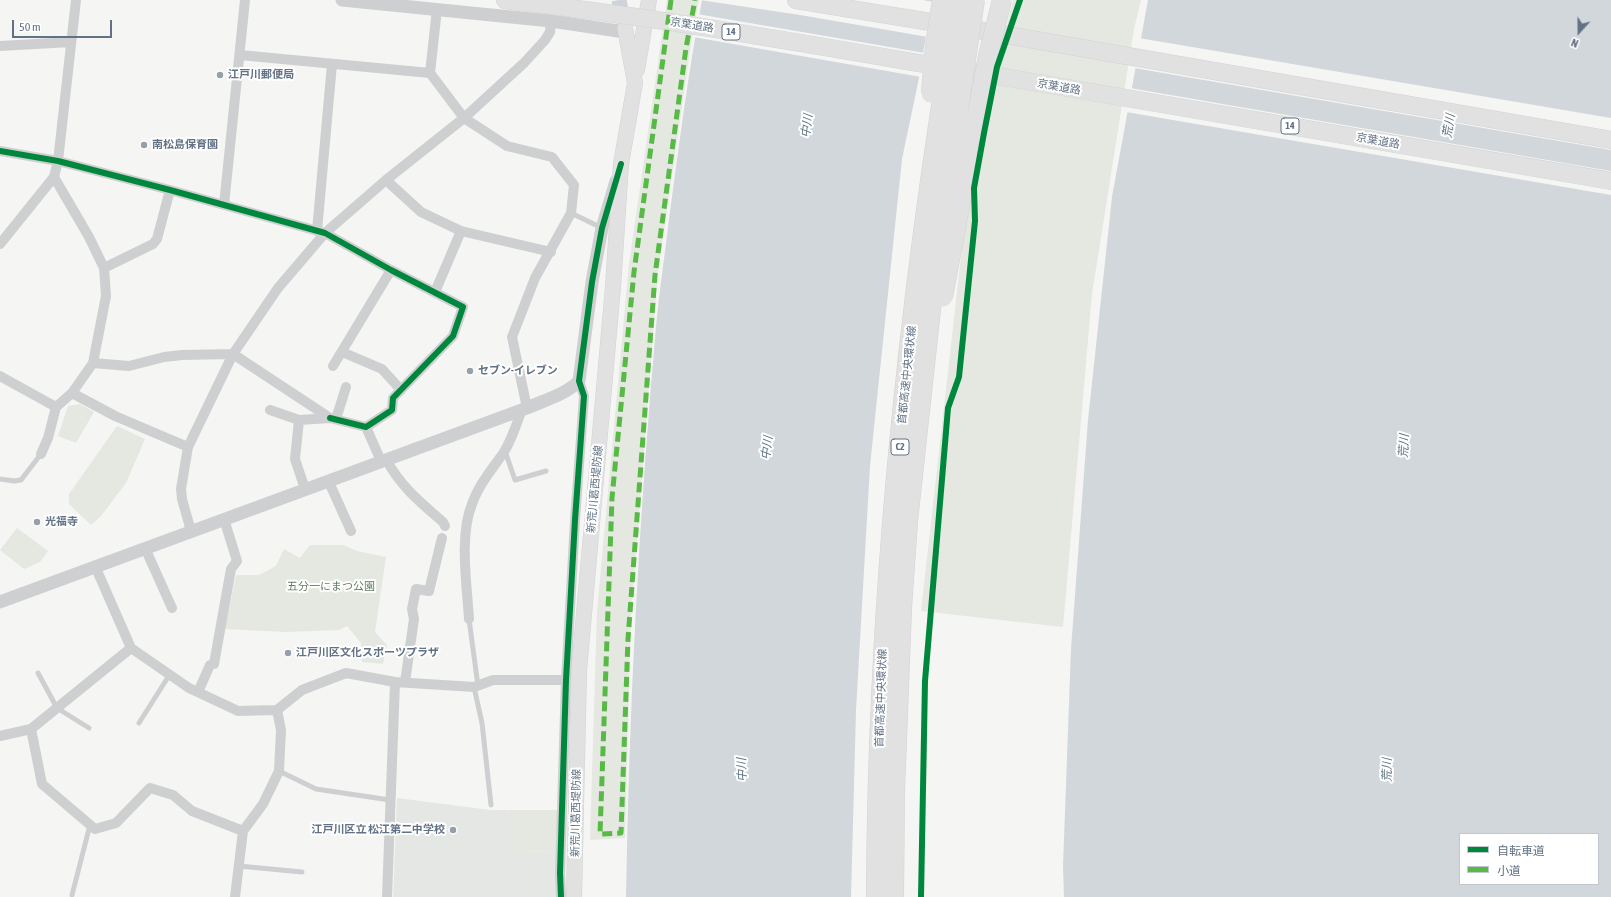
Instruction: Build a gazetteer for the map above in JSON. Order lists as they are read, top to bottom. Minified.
{"streets":{"highway":["京葉道路","14","首都高速中央環状線","C2"],"main road":["新荒川葛西堤防線"]},"water":["中川","荒川"],"parks":["五分一にまつ公園"],"places":["江戸川郵便局","南松島保育園","セブン-イレブン","光福寺","江戸川区文化スポーツプラザ","江戸川区立 松江第二中学校"],"legend":["自転車道","小道"],"scale_bar":"50 m","north":"bottom"}
